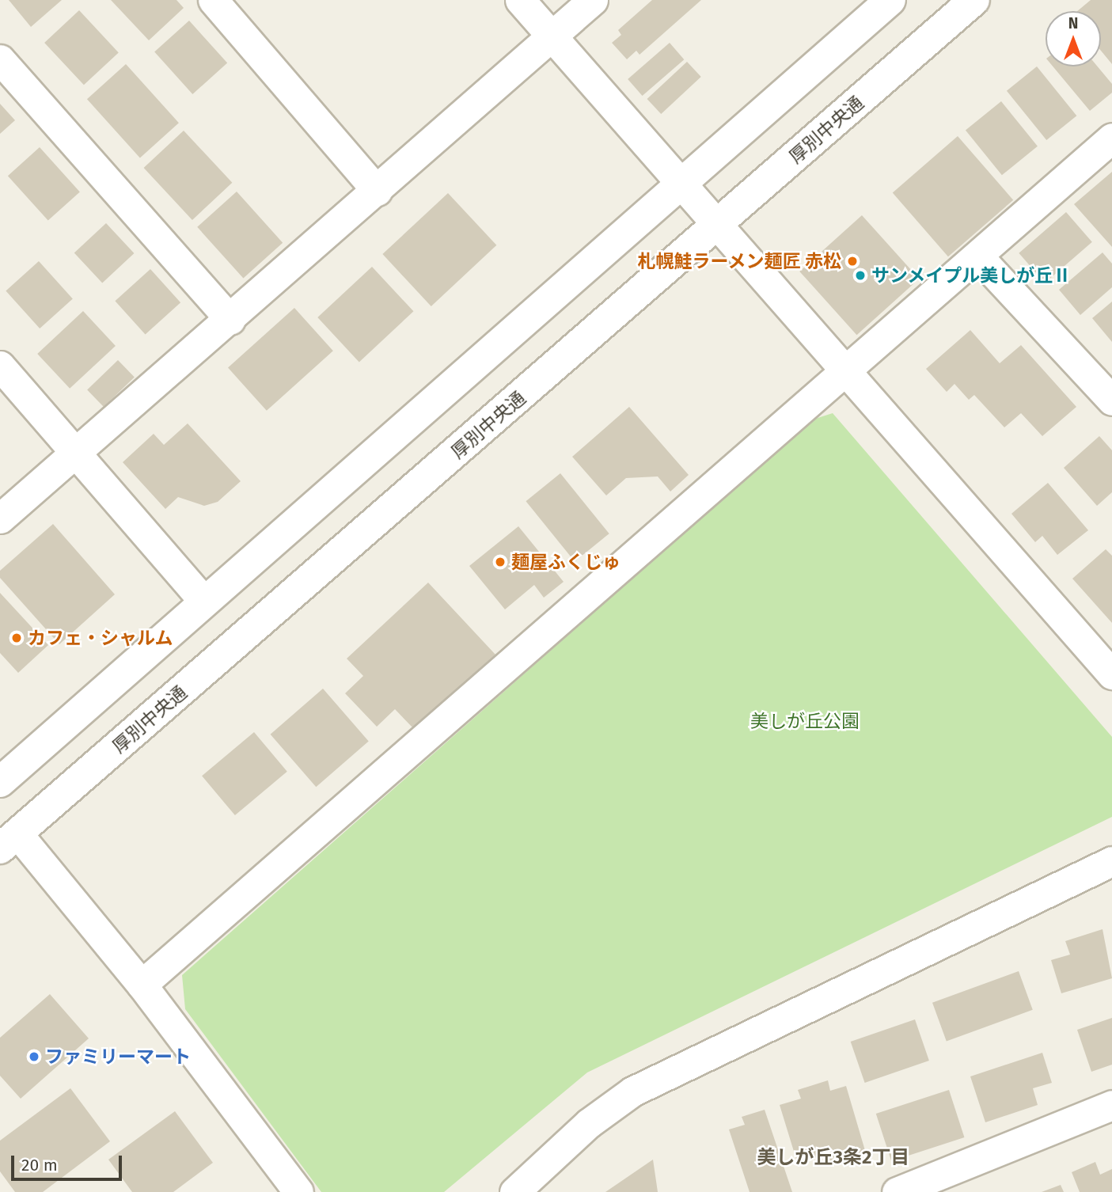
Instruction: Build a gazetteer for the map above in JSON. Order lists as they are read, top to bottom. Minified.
{"streets":{"street":["厚別中央通"]},"districts":["美しが丘3条2丁目"],"parks":["美しが丘公園"],"places":["札幌鮭ラーメン麺匠 赤松","サンメイプル美しが丘Ⅱ","麺屋ふくじゅ","カフェ・シャルム","ファミリーマート"],"scale_bar":"20 m","north":"top"}
